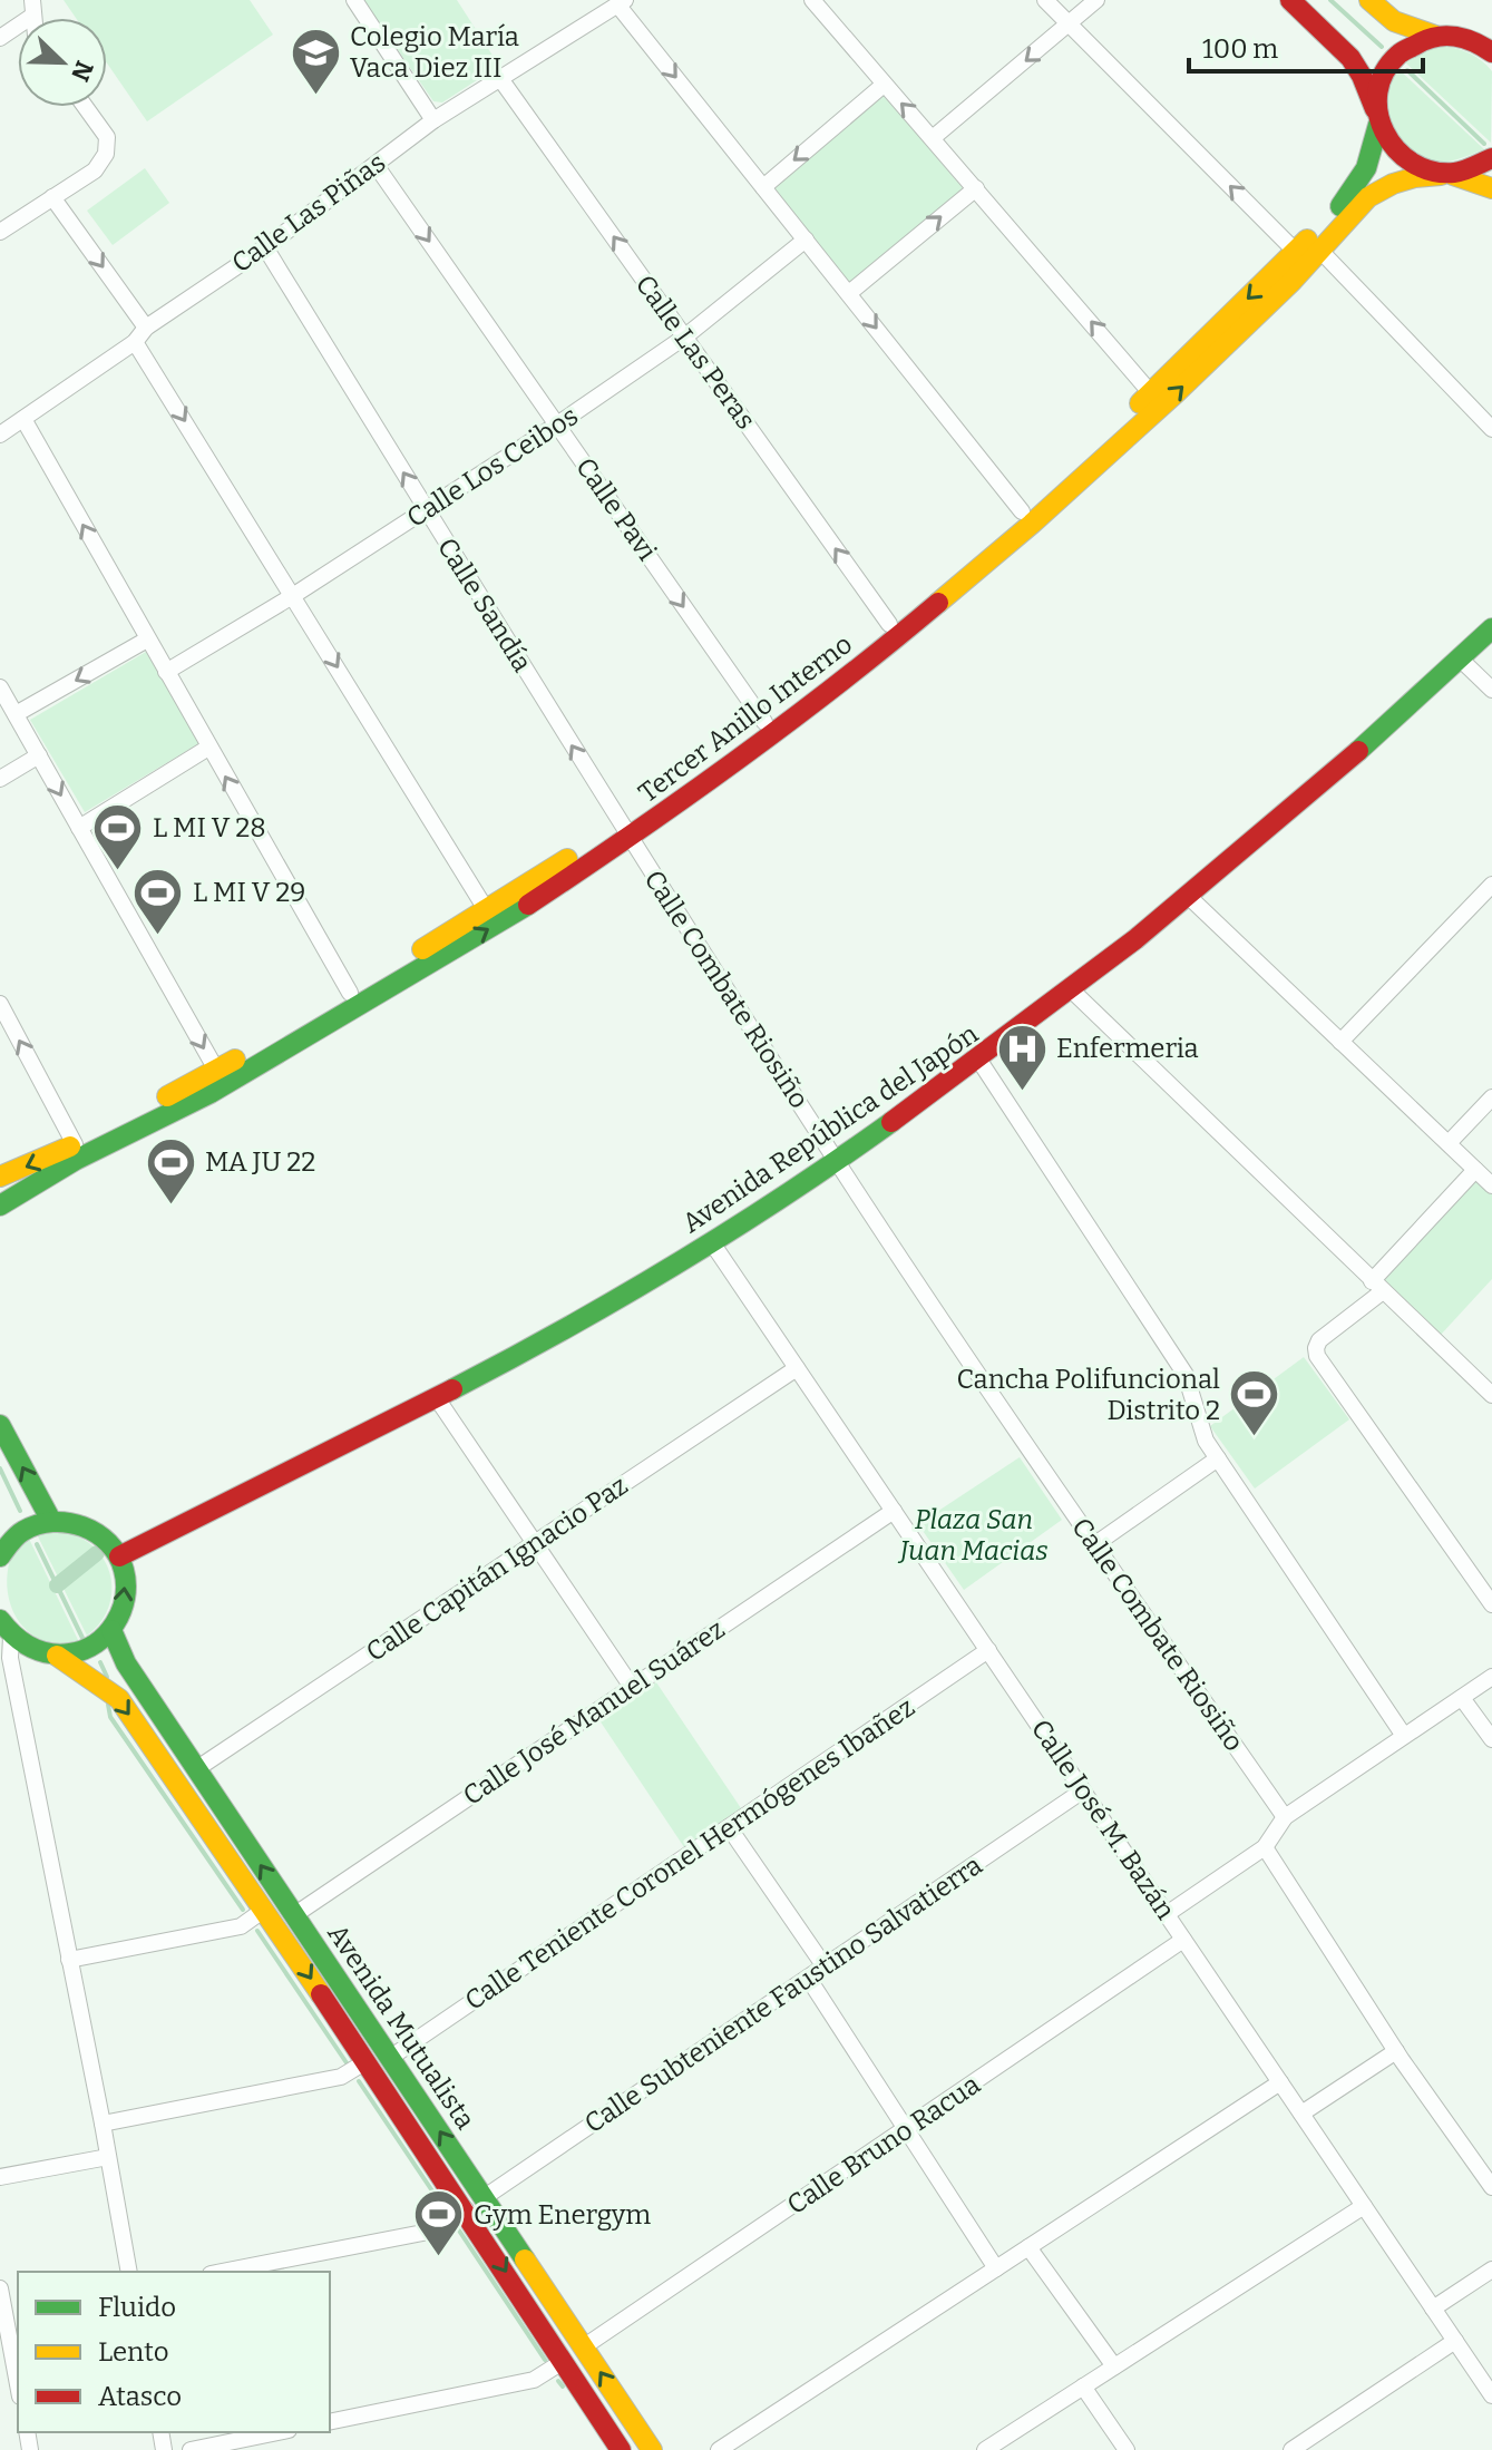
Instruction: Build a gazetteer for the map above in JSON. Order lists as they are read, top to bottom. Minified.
{"streets":{"main road":["Tercer Anillo Interno","Avenida República del Japón","Avenida Mutualista"],"street":["Calle Las Piñas","Calle Las Peras","Calle Los Ceibos","Calle Pavi","Calle Sandía","Calle Combate Riosiño","Calle Capitán Ignacio Paz","Calle José Manuel Suárez","Calle José M. Bazán","Calle Teniente Coronel Hermógenes Ibañez","Calle Subteniente Faustino Salvatierra","Calle Bruno Racua"]},"crossings":[["Calle Las Piñas","Calle Las Peras"],["Calle Las Piñas","Calle Pavi"],["Calle Las Piñas","Calle Sandía"],["Calle Las Peras","Calle Los Ceibos"],["Calle Las Peras","Tercer Anillo Interno"],["Calle Los Ceibos","Calle Pavi"],["Calle Los Ceibos","Calle Sandía"],["Calle Pavi","Tercer Anillo Interno"],["Calle Sandía","Tercer Anillo Interno"],["Calle Sandía","Calle Combate Riosiño"],["Tercer Anillo Interno","Calle Combate Riosiño"],["Calle Combate Riosiño","Avenida República del Japón"],["Avenida República del Japón","Calle José M. Bazán"],["Calle Capitán Ignacio Paz","Calle José M. Bazán"],["Calle Capitán Ignacio Paz","Avenida Mutualista"],["Calle José Manuel Suárez","Calle José M. Bazán"],["Calle José Manuel Suárez","Avenida Mutualista"],["Calle José M. Bazán","Calle Teniente Coronel Hermógenes Ibañez"],["Calle José M. Bazán","Calle Subteniente Faustino Salvatierra"],["Calle José M. Bazán","Calle Bruno Racua"],["Calle Teniente Coronel Hermógenes Ibañez","Avenida Mutualista"],["Calle Subteniente Faustino Salvatierra","Avenida Mutualista"],["Avenida Mutualista","Calle Bruno Racua"]],"one_way":["Calle Las Peras","Calle Pavi","Calle Sandía"],"parks":["Plaza San Juan Macias"],"places":{"school or university":["Colegio María Vaca Diez III"],"sports":["L MI V 28","L MI V 29","MA JU 22","Cancha Polifuncional Distrito 2","Gym Energym"],"hospital":["Enfermeria"]},"legend":["Fluido","Lento","Atasco"],"scale_bar":"100 m","north":"bottom right"}
